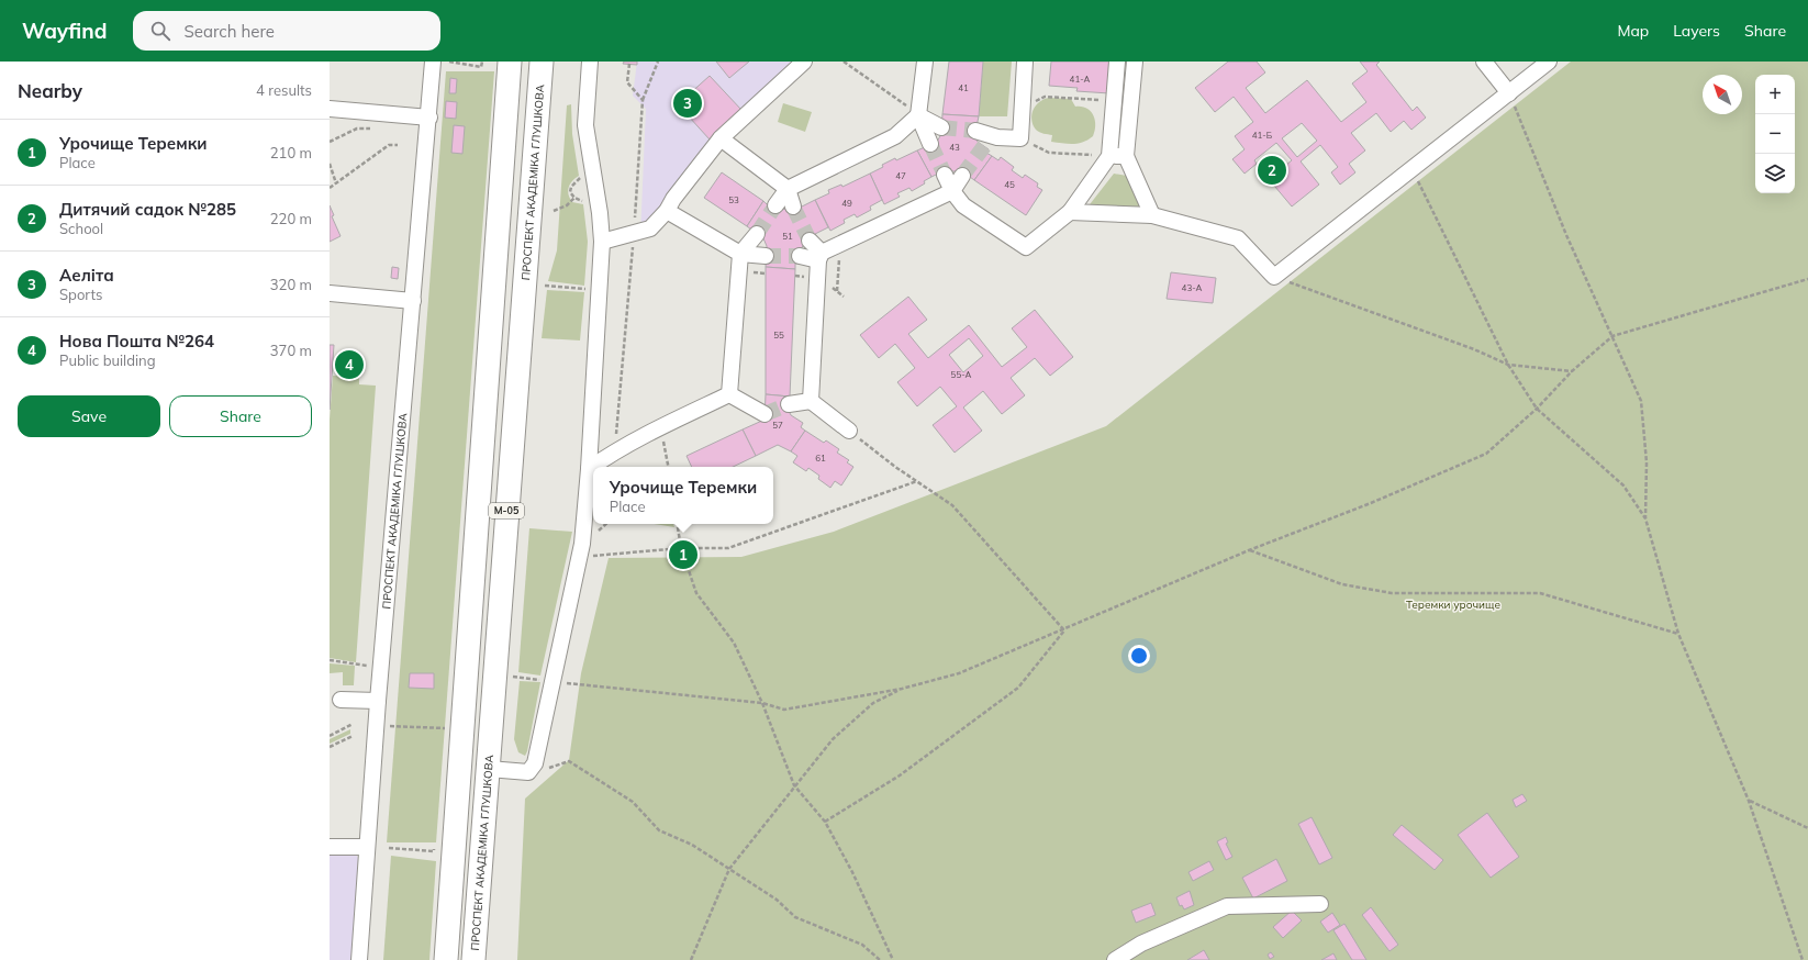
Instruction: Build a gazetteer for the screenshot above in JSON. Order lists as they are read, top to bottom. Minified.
{"streets":{"highway":["ПРОСПЕКТ АКАДЕМІКА ГЛУШКОВА","М-05"]},"parks":["Теремки урочище"],"house_numbers":["41-А","41","41-Б","43","47","45","53","49","51","43-А","55","55-А","57","61"],"north":"top left","page":{"header":"Wayfind","search":"Search here","nav":["Map","Layers","Share"],"heading":["Nearby","4 results"],"map_buttons":["+","−"],"pins":["3","2","4","1"],"list":[{"mark":"1","name":"Урочище Теремки","note":"Place","value":"210 m"},{"mark":"2","name":"Дитячий садок №285","note":"School","value":"220 m"},{"mark":"3","name":"Аеліта","note":"Sports","value":"320 m"},{"mark":"4","name":"Нова Пошта №264","note":"Public building","value":"370 m"}],"buttons":["Save","Share"],"popup":["Урочище Теремки","Place"]}}
